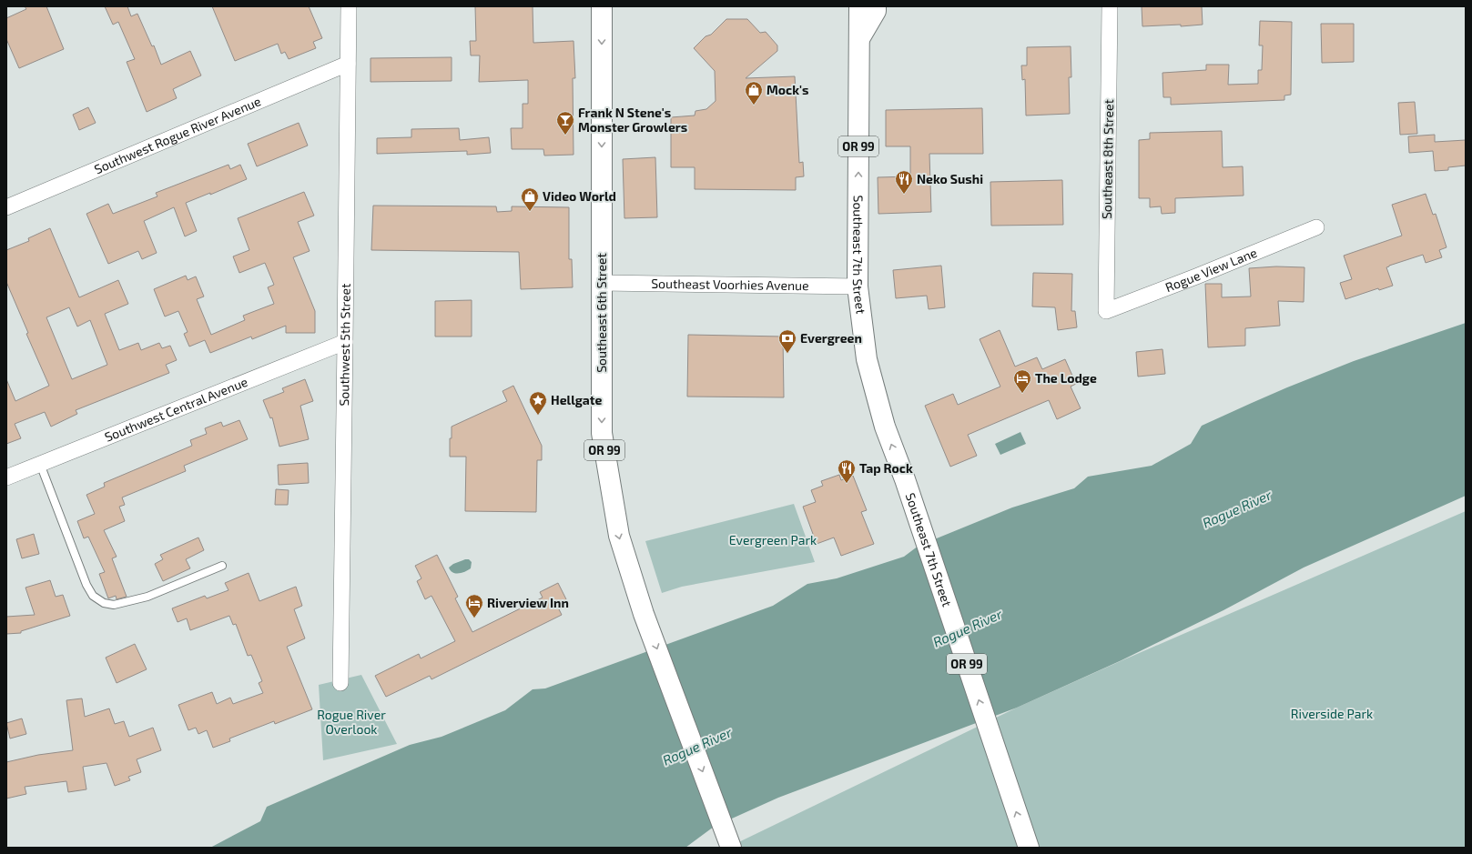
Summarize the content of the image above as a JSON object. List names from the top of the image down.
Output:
{
  "streets": {
    "highway": ["OR 99", "Southeast 7th Street", "Southeast 6th Street"],
    "street": [
      "Southwest Rogue River Avenue",
      "Southeast 8th Street",
      "Rogue View Lane",
      "Southeast Voorhies Avenue",
      "Southwest 5th Street",
      "Southwest Central Avenue"
    ]
  },
  "crossings": [
    ["Southwest Rogue River Avenue", "Southwest 5th Street"],
    ["Southeast 8th Street", "Rogue View Lane"],
    ["Southeast 7th Street", "Southeast Voorhies Avenue"],
    ["Southeast Voorhies Avenue", "Southeast 6th Street"],
    ["Southwest 5th Street", "Southwest Central Avenue"]
  ],
  "one_way": ["Southeast 7th Street", "Southeast 6th Street"],
  "water": ["Rogue River"],
  "parks": ["Evergreen Park", "Riverside Park", "Rogue River Overlook"],
  "places": {
    "shop": ["Mock's", "Video World"],
    "bar": ["Frank N Stene's Monster Growlers"],
    "restaurant": ["Neko Sushi", "Tap Rock"],
    "bank": ["Evergreen"],
    "hotel": ["The Lodge", "Riverview Inn"],
    "place": ["Hellgate"]
  }
}
